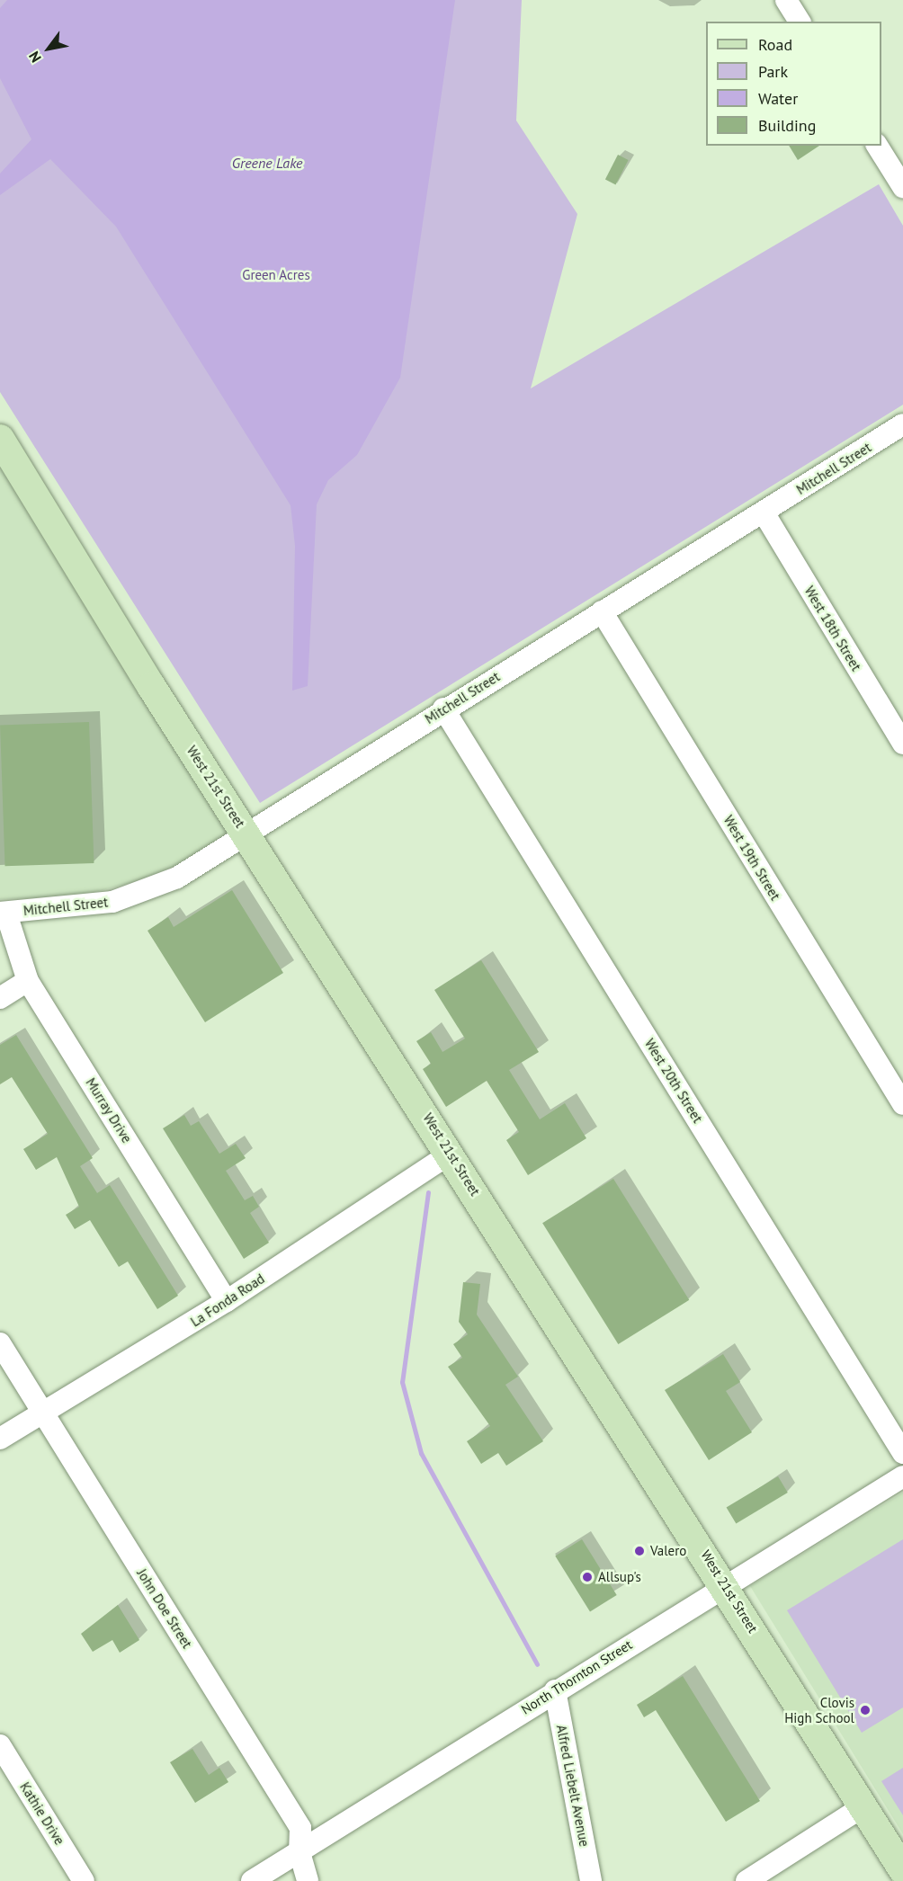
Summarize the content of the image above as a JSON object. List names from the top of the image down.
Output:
{
  "streets": {
    "main road": ["West 21st Street"],
    "street": [
      "Mitchell Street",
      "West 18th Street",
      "West 19th Street",
      "West 20th Street",
      "Murray Drive",
      "La Fonda Road",
      "John Doe Street",
      "North Thornton Street",
      "Alfred Liebelt Avenue",
      "Kathie Drive"
    ]
  },
  "crossings": [
    ["Mitchell Street", "West 18th Street"],
    ["Mitchell Street", "West 21st Street"],
    ["Mitchell Street", "West 19th Street"],
    ["Mitchell Street", "West 20th Street"],
    ["Mitchell Street", "Murray Drive"],
    ["West 21st Street", "La Fonda Road"],
    ["West 21st Street", "North Thornton Street"],
    ["Murray Drive", "La Fonda Road"],
    ["La Fonda Road", "John Doe Street"],
    ["John Doe Street", "North Thornton Street"],
    ["North Thornton Street", "Alfred Liebelt Avenue"]
  ],
  "water": ["Greene Lake"],
  "parks": ["Green Acres"],
  "places": ["Valero", "Allsup's", "Clovis High School"],
  "legend": [
    "Road",
    "Park",
    "Water",
    "Building"
  ],
  "north": "bottom left"
}
